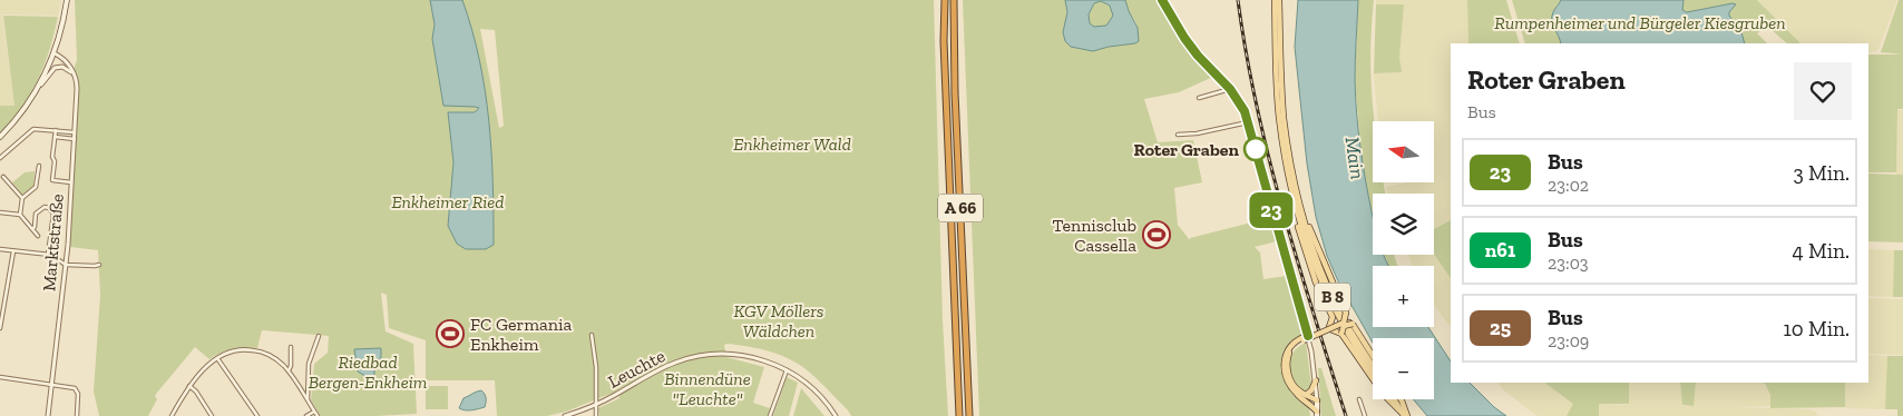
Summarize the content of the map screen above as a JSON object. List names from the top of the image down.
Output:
{
  "streets": {
    "highway": ["A 66"],
    "main road": ["B 8"],
    "street": ["Marktstraße", "Leuchte"]
  },
  "water": ["Main"],
  "parks": [
    "Rumpenheimer und Bürgeler Kiesgruben",
    "Enkheimer Wald",
    "Enkheimer Ried",
    "KGV Möllers Wäldchen",
    "Riedbad Bergen-Enkheim",
    "Binnendüne \"Leuchte\""
  ],
  "places": {
    "other": ["Roter Graben"],
    "sports": ["Tennisclub Cassella", "FC Germania Enkheim"]
  },
  "lines": ["bus line 23"],
  "north": "left",
  "page": {
    "on_map": "23",
    "heading": ["Roter Graben", "Bus"],
    "map_buttons": ["+", "−"],
    "list": [
      {
        "mark": "23",
        "name": "Bus",
        "note": "23:02",
        "value": "3 Min."
      },
      {
        "mark": "n61",
        "name": "Bus",
        "note": "23:03",
        "value": "4 Min."
      },
      {
        "mark": "25",
        "name": "Bus",
        "note": "23:09",
        "value": "10 Min."
      }
    ]
  }
}
